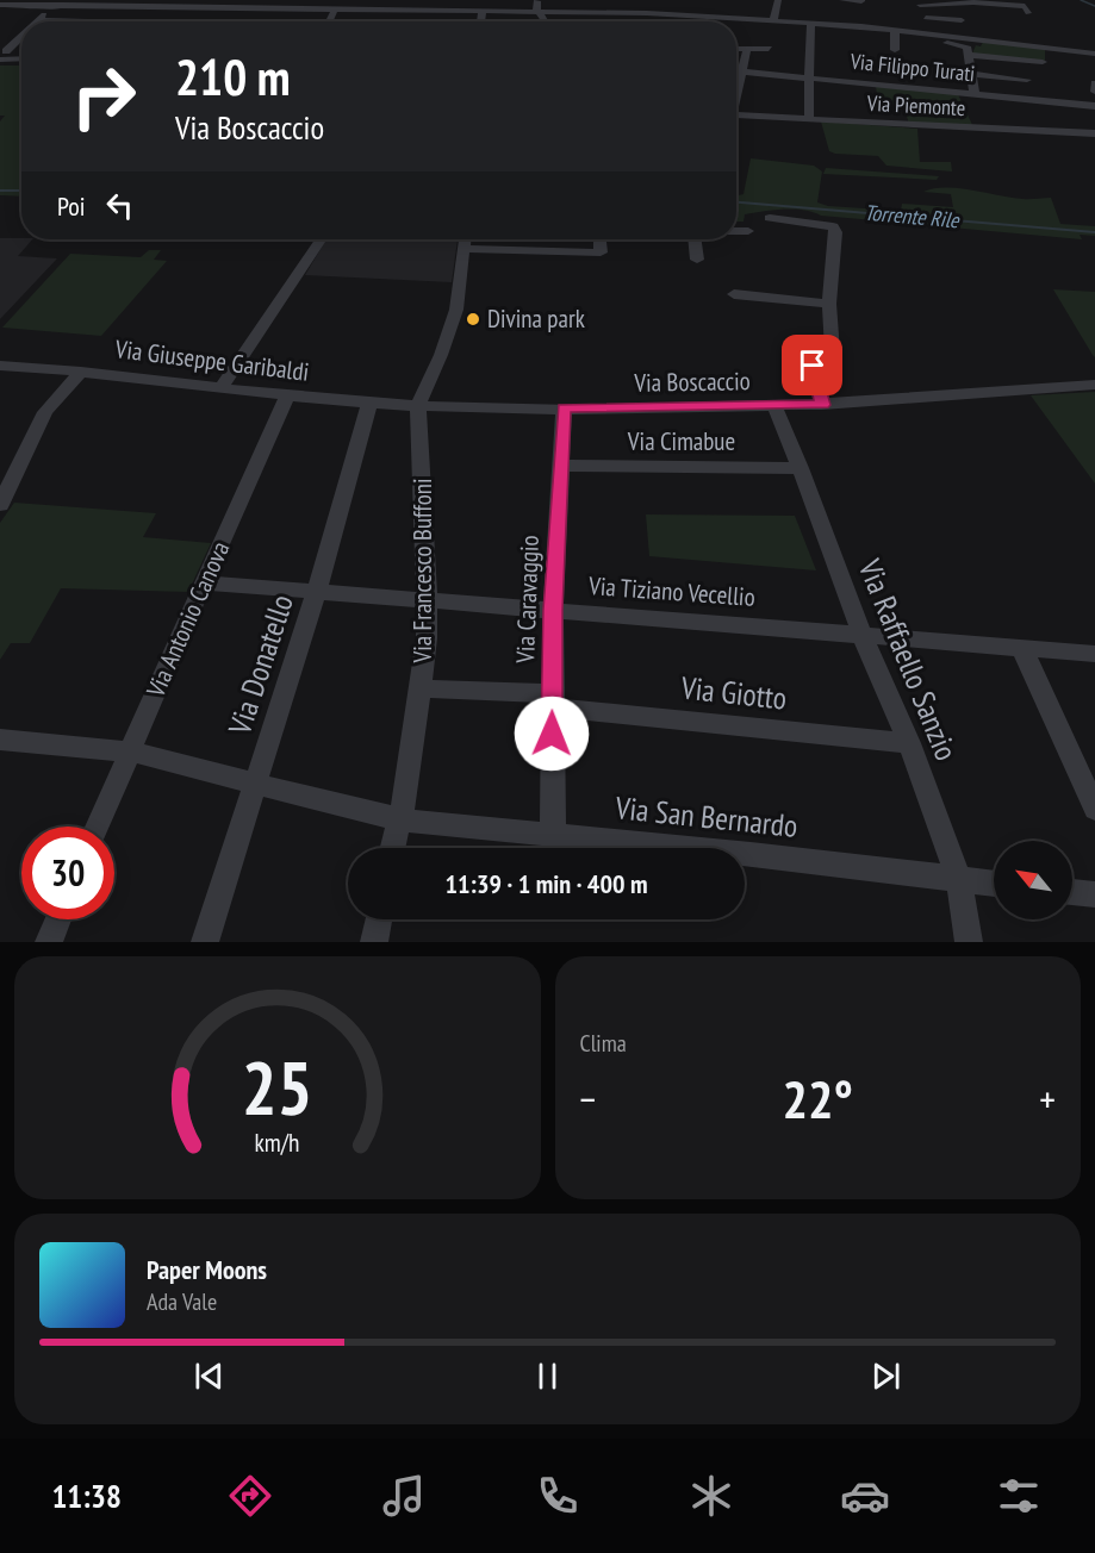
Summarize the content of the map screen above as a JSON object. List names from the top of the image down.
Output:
{
  "streets": {
    "street": [
      "Via Filippo Turati",
      "Via Piemonte",
      "Via Giuseppe Garibaldi",
      "Via Boscaccio",
      "Via Cimabue",
      "Via Francesco Buffoni",
      "Via Tiziano Vecellio",
      "Via Caravaggio",
      "Via Antonio Canova",
      "Via Raffaello Sanzio",
      "Via Donatello",
      "Via Giotto",
      "Via San Bernardo"
    ]
  },
  "crossings": [
    ["Via Giuseppe Garibaldi", "Via Boscaccio"],
    ["Via Giuseppe Garibaldi", "Via Francesco Buffoni"],
    ["Via Giuseppe Garibaldi", "Via Antonio Canova"],
    ["Via Giuseppe Garibaldi", "Via Donatello"],
    ["Via Boscaccio", "Via Francesco Buffoni"],
    ["Via Boscaccio", "Via Caravaggio"],
    ["Via Boscaccio", "Via Raffaello Sanzio"],
    ["Via Cimabue", "Via Caravaggio"],
    ["Via Cimabue", "Via Raffaello Sanzio"],
    ["Via Francesco Buffoni", "Via Tiziano Vecellio"],
    ["Via Francesco Buffoni", "Via Giotto"],
    ["Via Francesco Buffoni", "Via San Bernardo"],
    ["Via Tiziano Vecellio", "Via Caravaggio"],
    ["Via Tiziano Vecellio", "Via Antonio Canova"],
    ["Via Tiziano Vecellio", "Via Raffaello Sanzio"],
    ["Via Tiziano Vecellio", "Via Donatello"],
    ["Via Caravaggio", "Via Giotto"],
    ["Via Caravaggio", "Via San Bernardo"],
    ["Via Antonio Canova", "Via San Bernardo"],
    ["Via Raffaello Sanzio", "Via Giotto"],
    ["Via Raffaello Sanzio", "Via San Bernardo"],
    ["Via Donatello", "Via San Bernardo"]
  ],
  "water": ["Torrente Rile"],
  "places": ["Divina park"],
  "north": "top left",
  "page": {
    "turn": ["210 m", "Via Boscaccio"],
    "then": "Poi",
    "limit": "30",
    "trip": "11:39 · 1 min · 400 m",
    "tile": "Clima",
    "heat": ["−", "22°", "+"],
    "song": ["Paper Moons", "Ada Vale"],
    "tabs": "11:38",
    "gauge": ["25", "km/h"]
  }
}
